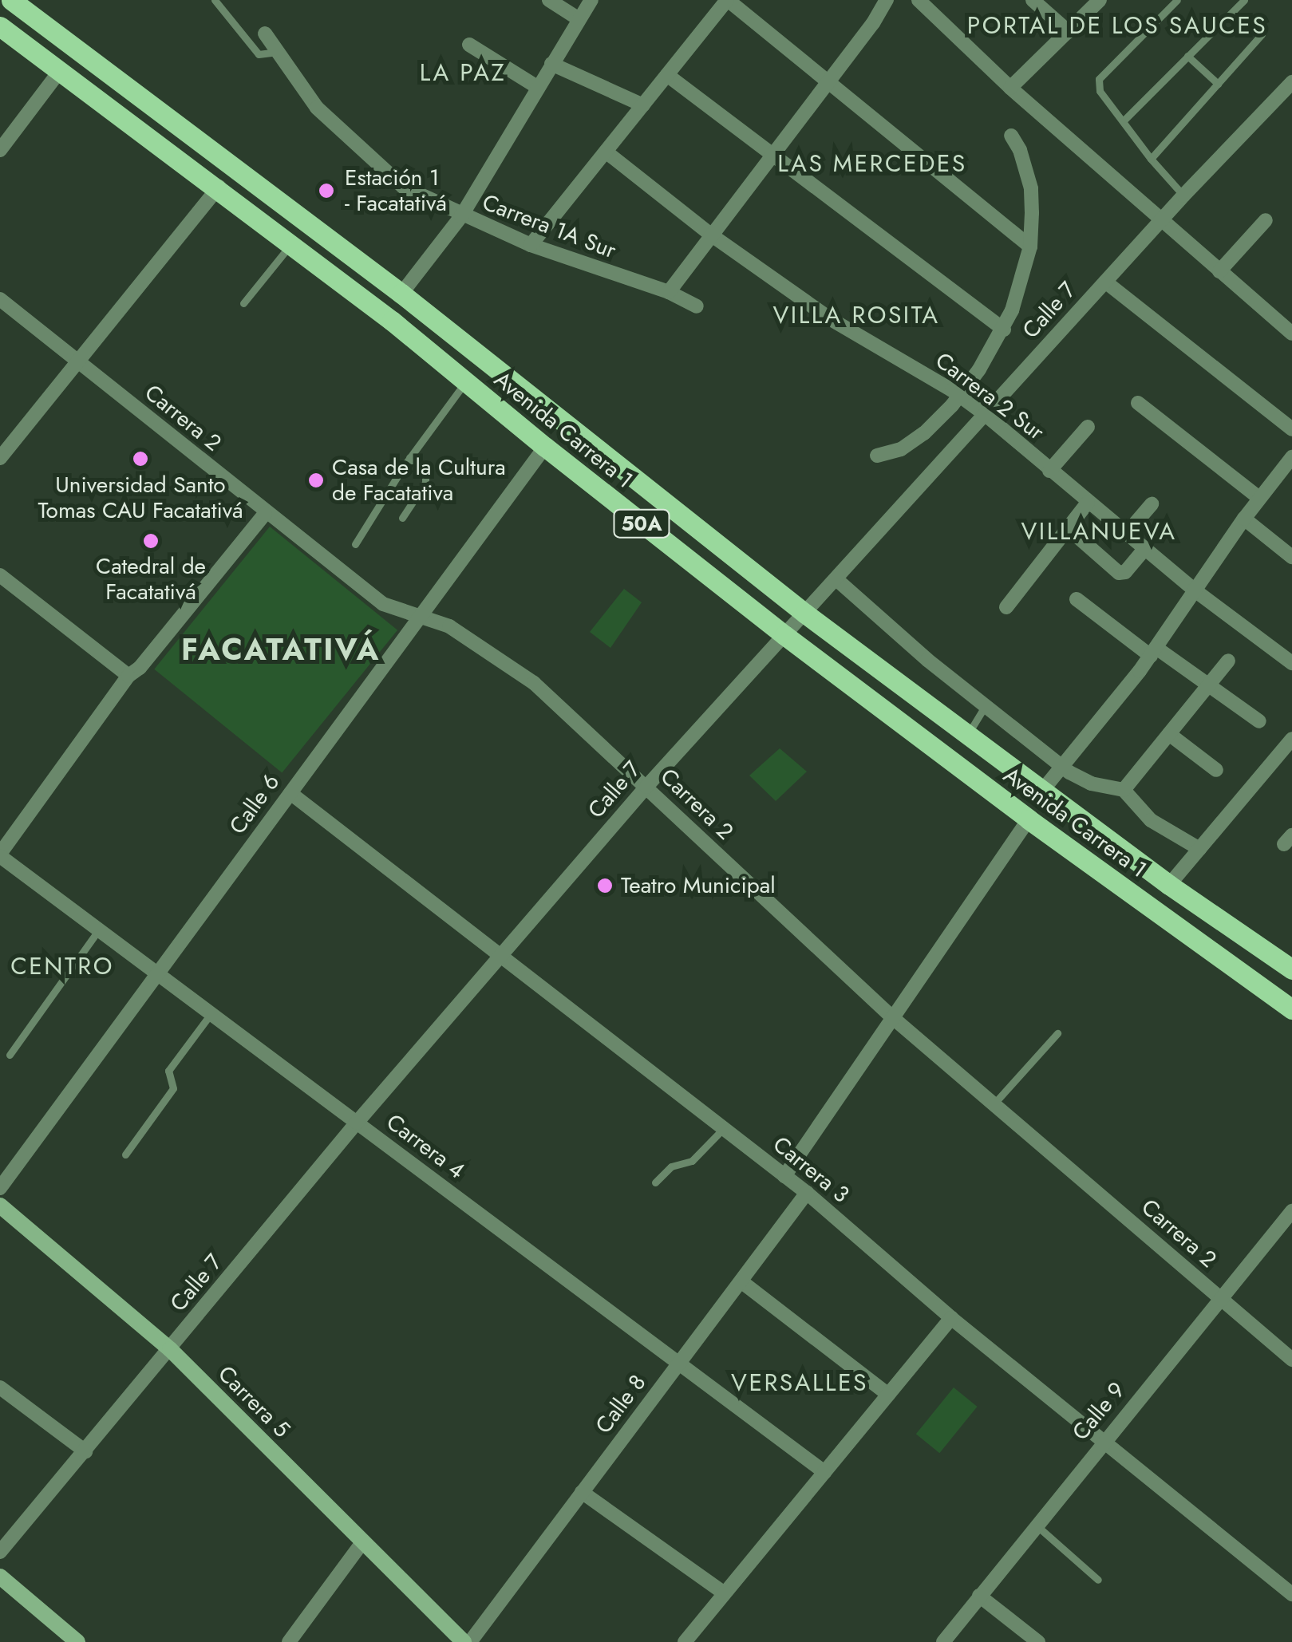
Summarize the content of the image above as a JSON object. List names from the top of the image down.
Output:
{
  "streets": {
    "main road": ["Avenida Carrera 1", "50A", "Carrera 5"],
    "street": [
      "Carrera 1A Sur",
      "Calle 7",
      "Carrera 2 Sur",
      "Carrera 2",
      "Calle 6",
      "Carrera 4",
      "Carrera 3",
      "Calle 8",
      "Calle 9"
    ]
  },
  "crossings": [
    ["Calle 7", "Carrera 2 Sur"],
    ["Calle 7", "Carrera 2"],
    ["Calle 7", "Avenida Carrera 1"],
    ["Calle 7", "Carrera 4"],
    ["Calle 7", "Carrera 3"],
    ["Calle 7", "Carrera 5"],
    ["Carrera 2", "Calle 6"],
    ["Carrera 2", "Calle 9"],
    ["Avenida Carrera 1", "Calle 6"],
    ["Calle 6", "Carrera 4"],
    ["Calle 6", "Carrera 3"],
    ["Carrera 4", "Calle 8"],
    ["Carrera 3", "Calle 8"],
    ["Carrera 3", "Calle 9"],
    ["Carrera 5", "Calle 8"]
  ],
  "districts": [
    "PORTAL DE LOS SAUCES",
    "LA PAZ",
    "LAS MERCEDES",
    "VILLA ROSITA",
    "VILLANUEVA",
    "FACATATIVÁ",
    "CENTRO",
    "VERSALLES"
  ],
  "places": [
    "Estación 1 - Facatativá",
    "Universidad Santo Tomas CAU Facatativá",
    "Casa de la Cultura de Facatativa",
    "Catedral de Facatativá",
    "Teatro Municipal"
  ]
}
